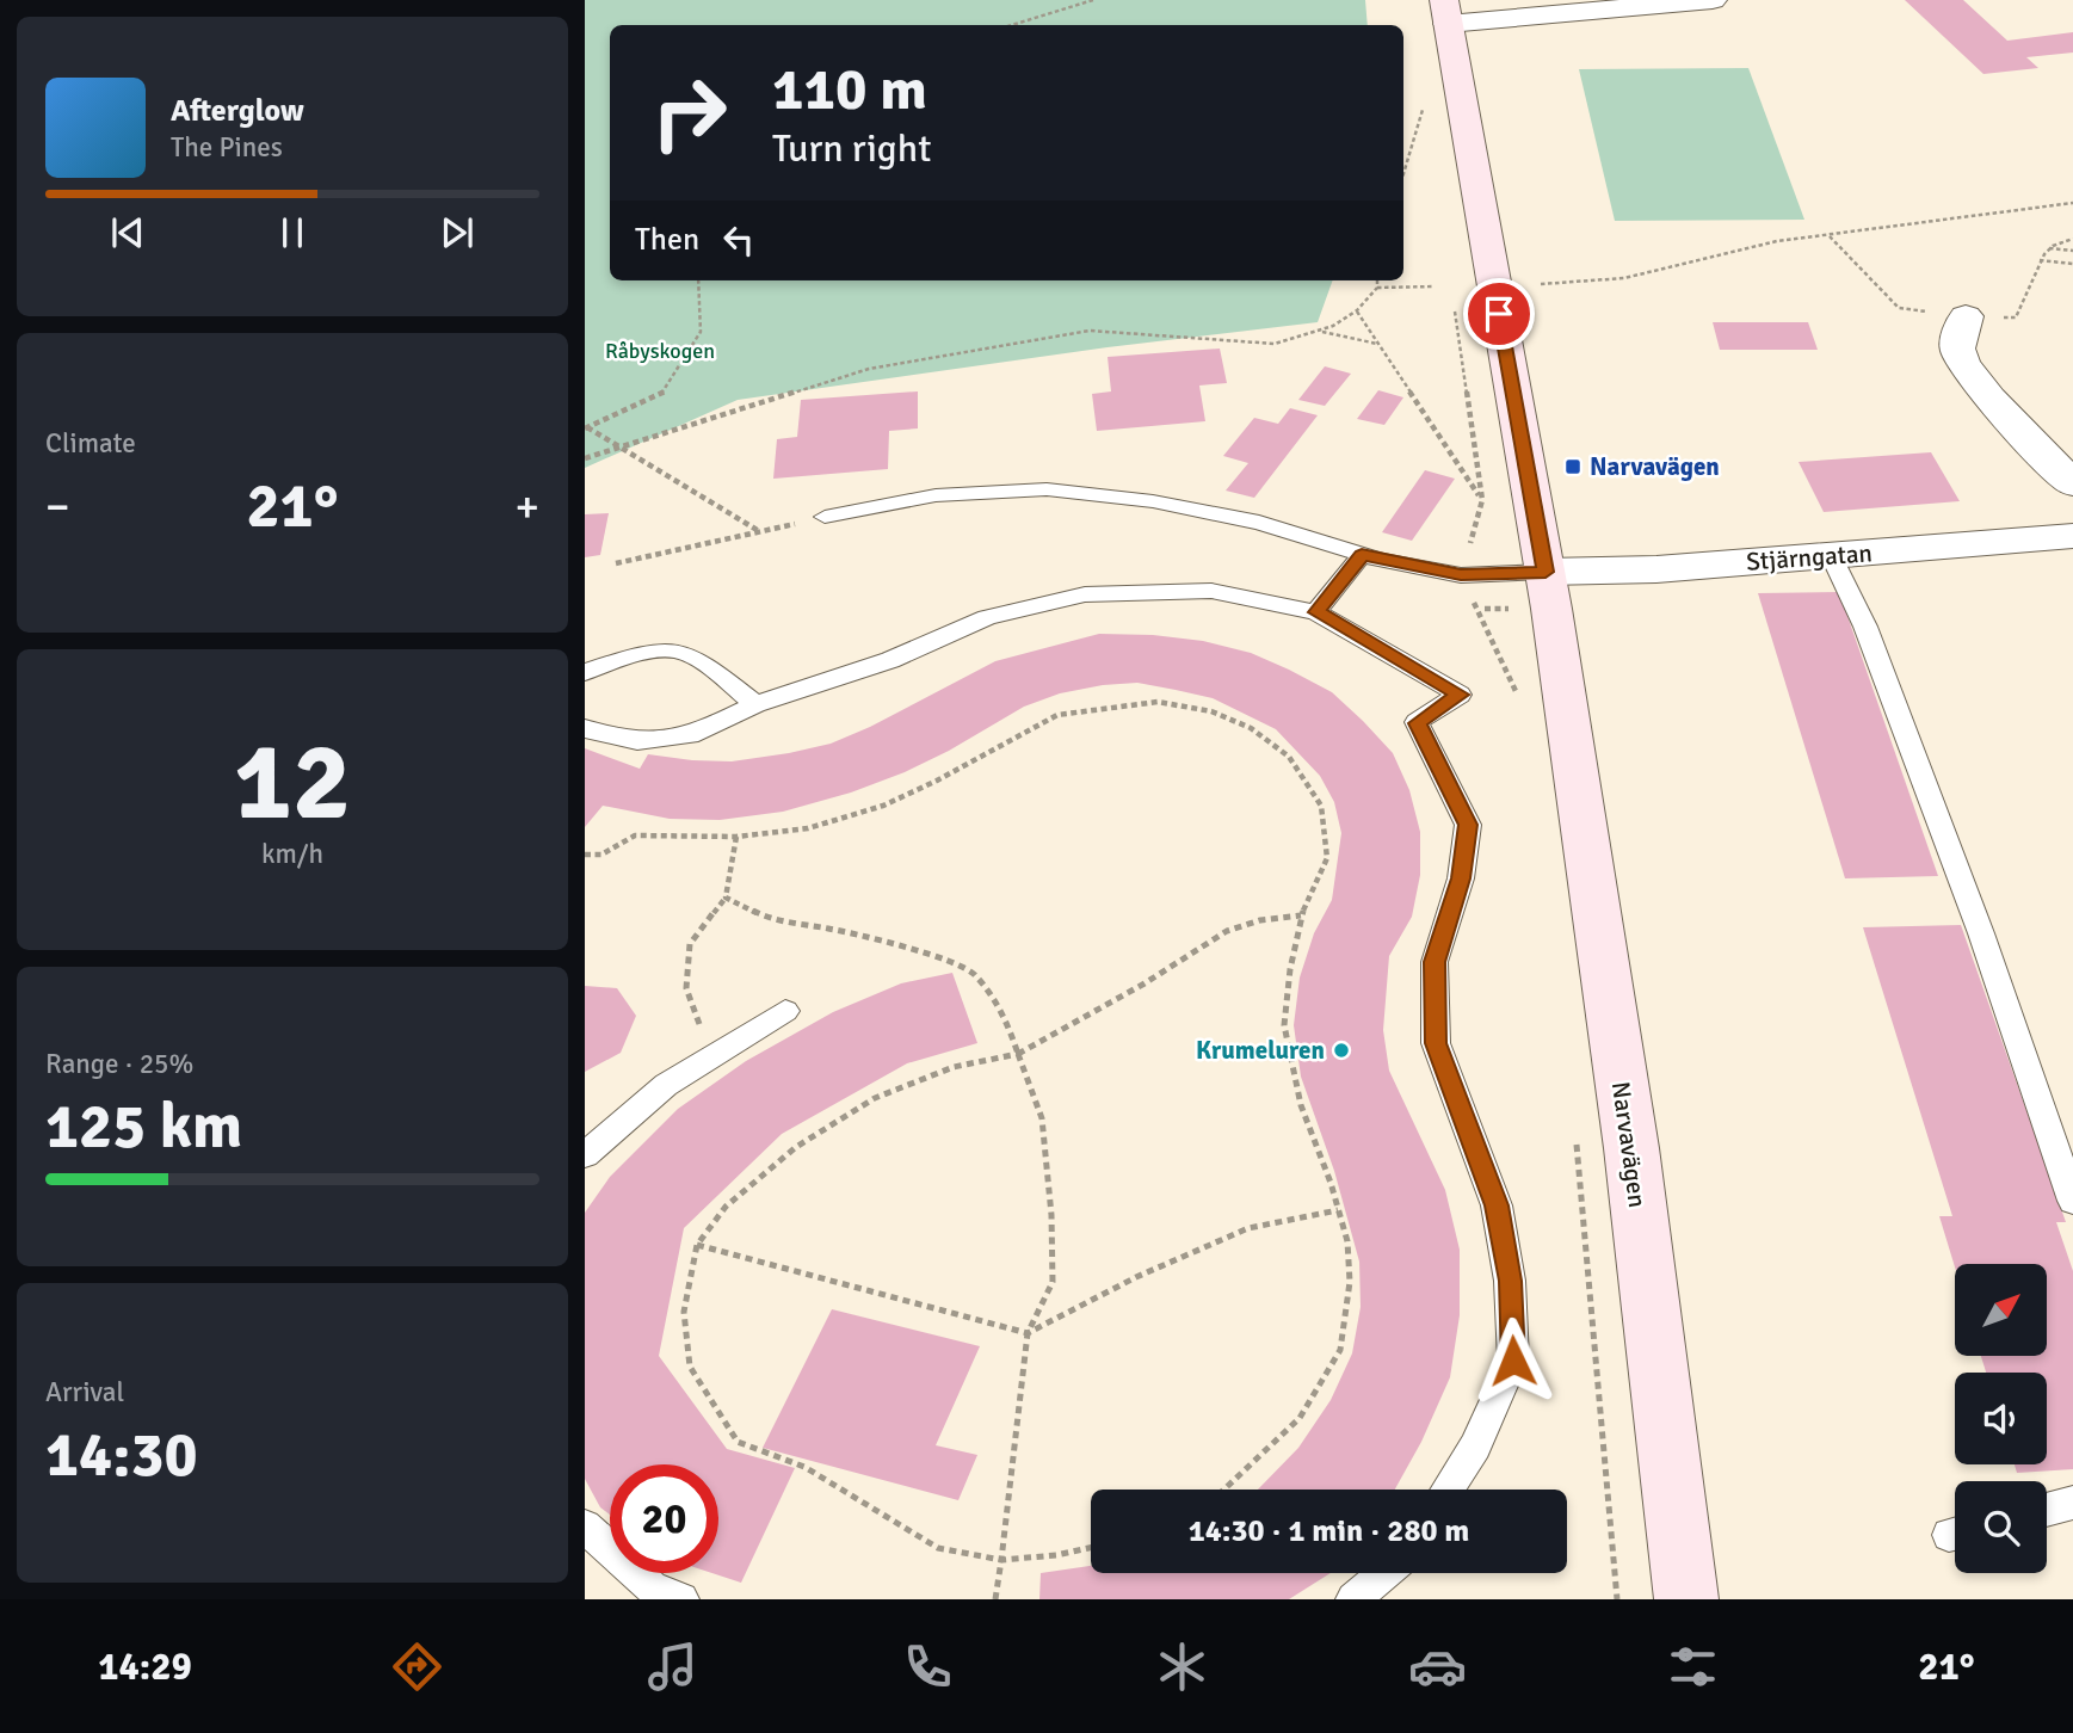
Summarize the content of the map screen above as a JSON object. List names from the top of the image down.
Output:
{
  "streets": {
    "main road": ["Narvavägen"],
    "street": ["Stjärngatan"]
  },
  "crossings": [
    ["Stjärngatan", "Narvavägen"]
  ],
  "parks": ["Råbyskogen"],
  "places": {
    "transit": ["Narvavägen"],
    "other": ["Krumeluren"]
  },
  "north": "top right",
  "page": {
    "turn": ["110 m", "Turn right"],
    "song": ["Afterglow", "The Pines"],
    "then": "Then",
    "tile": [
      "Climate",
      ["12", "km/h"],
      ["Range · 25%", "125 km"],
      ["Arrival", "14:30"]
    ],
    "heat": ["−", "21°", "+"],
    "limit": "20",
    "trip": "14:30 · 1 min · 280 m",
    "tabs": ["14:29", "21°"]
  }
}
